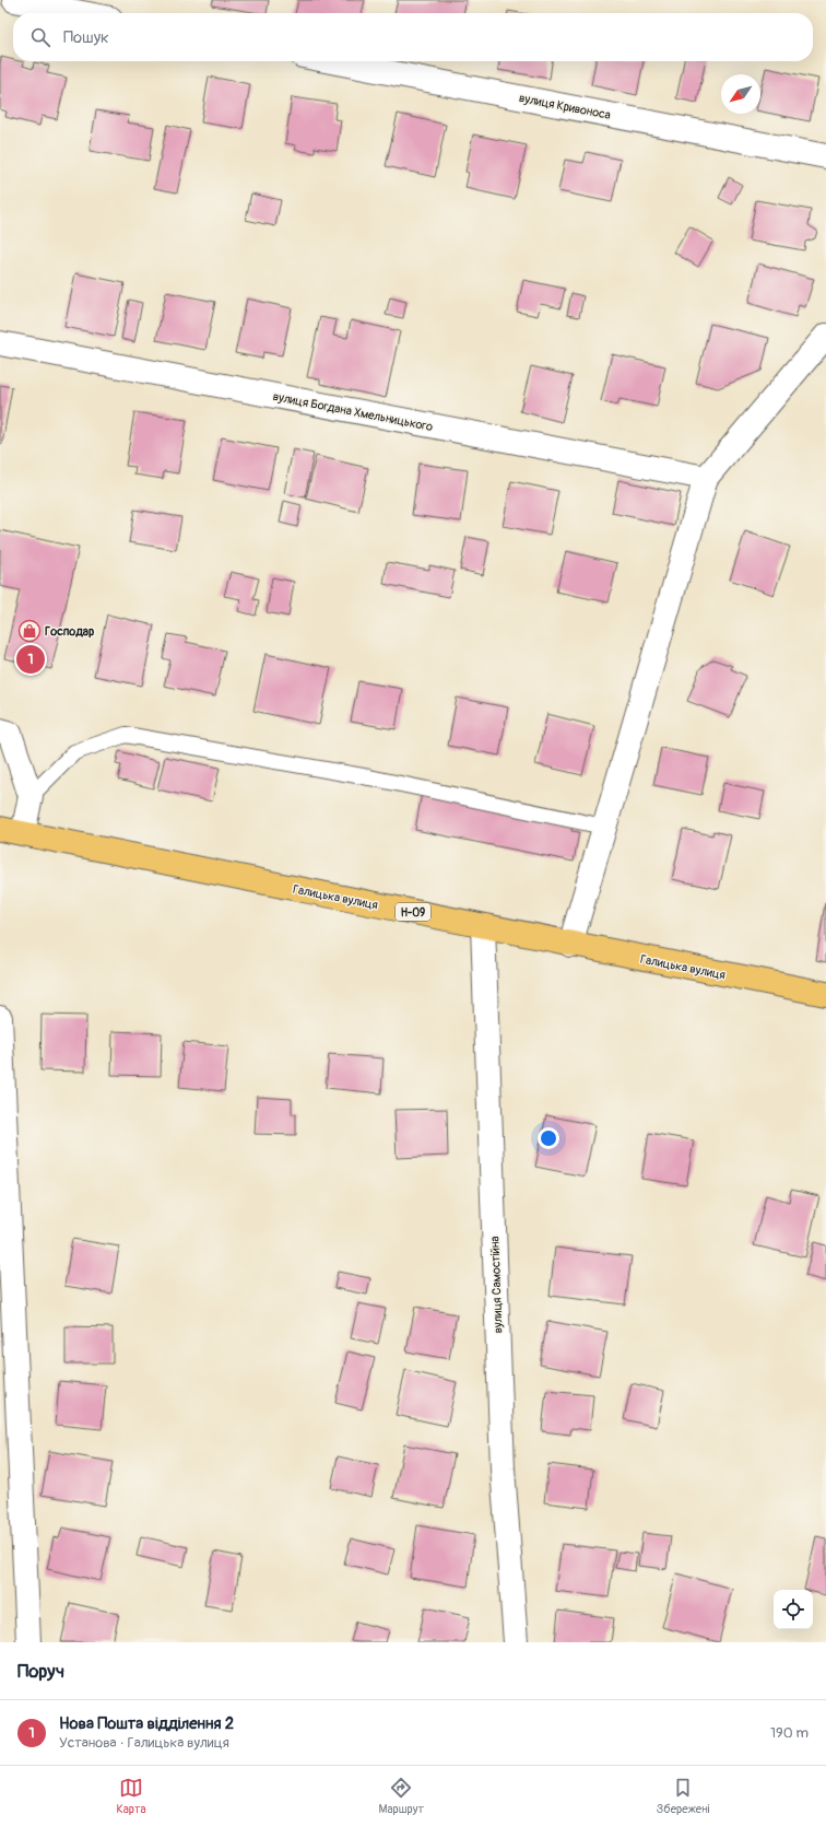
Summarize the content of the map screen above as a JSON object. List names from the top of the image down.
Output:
{
  "streets": {
    "main road": ["Галицька вулиця", "Н-09"],
    "street": ["вулиця Кривоноса", "вулиця Богдана Хмельницького", "вулиця Самостійна"]
  },
  "crossings": [
    ["Галицька вулиця", "вулиця Самостійна"]
  ],
  "places": {
    "shop": ["Господар"]
  },
  "north": "bottom left",
  "page": {
    "search": "Пошук",
    "pins": "1",
    "heading": "Поруч",
    "list": [
      {
        "mark": "1",
        "name": "Нова Пошта відділення 2",
        "note": "Установа · Галицька вулиця",
        "value": "190 m"
      }
    ],
    "nav": ["Карта", "Маршрут", "Збережені"]
  }
}
